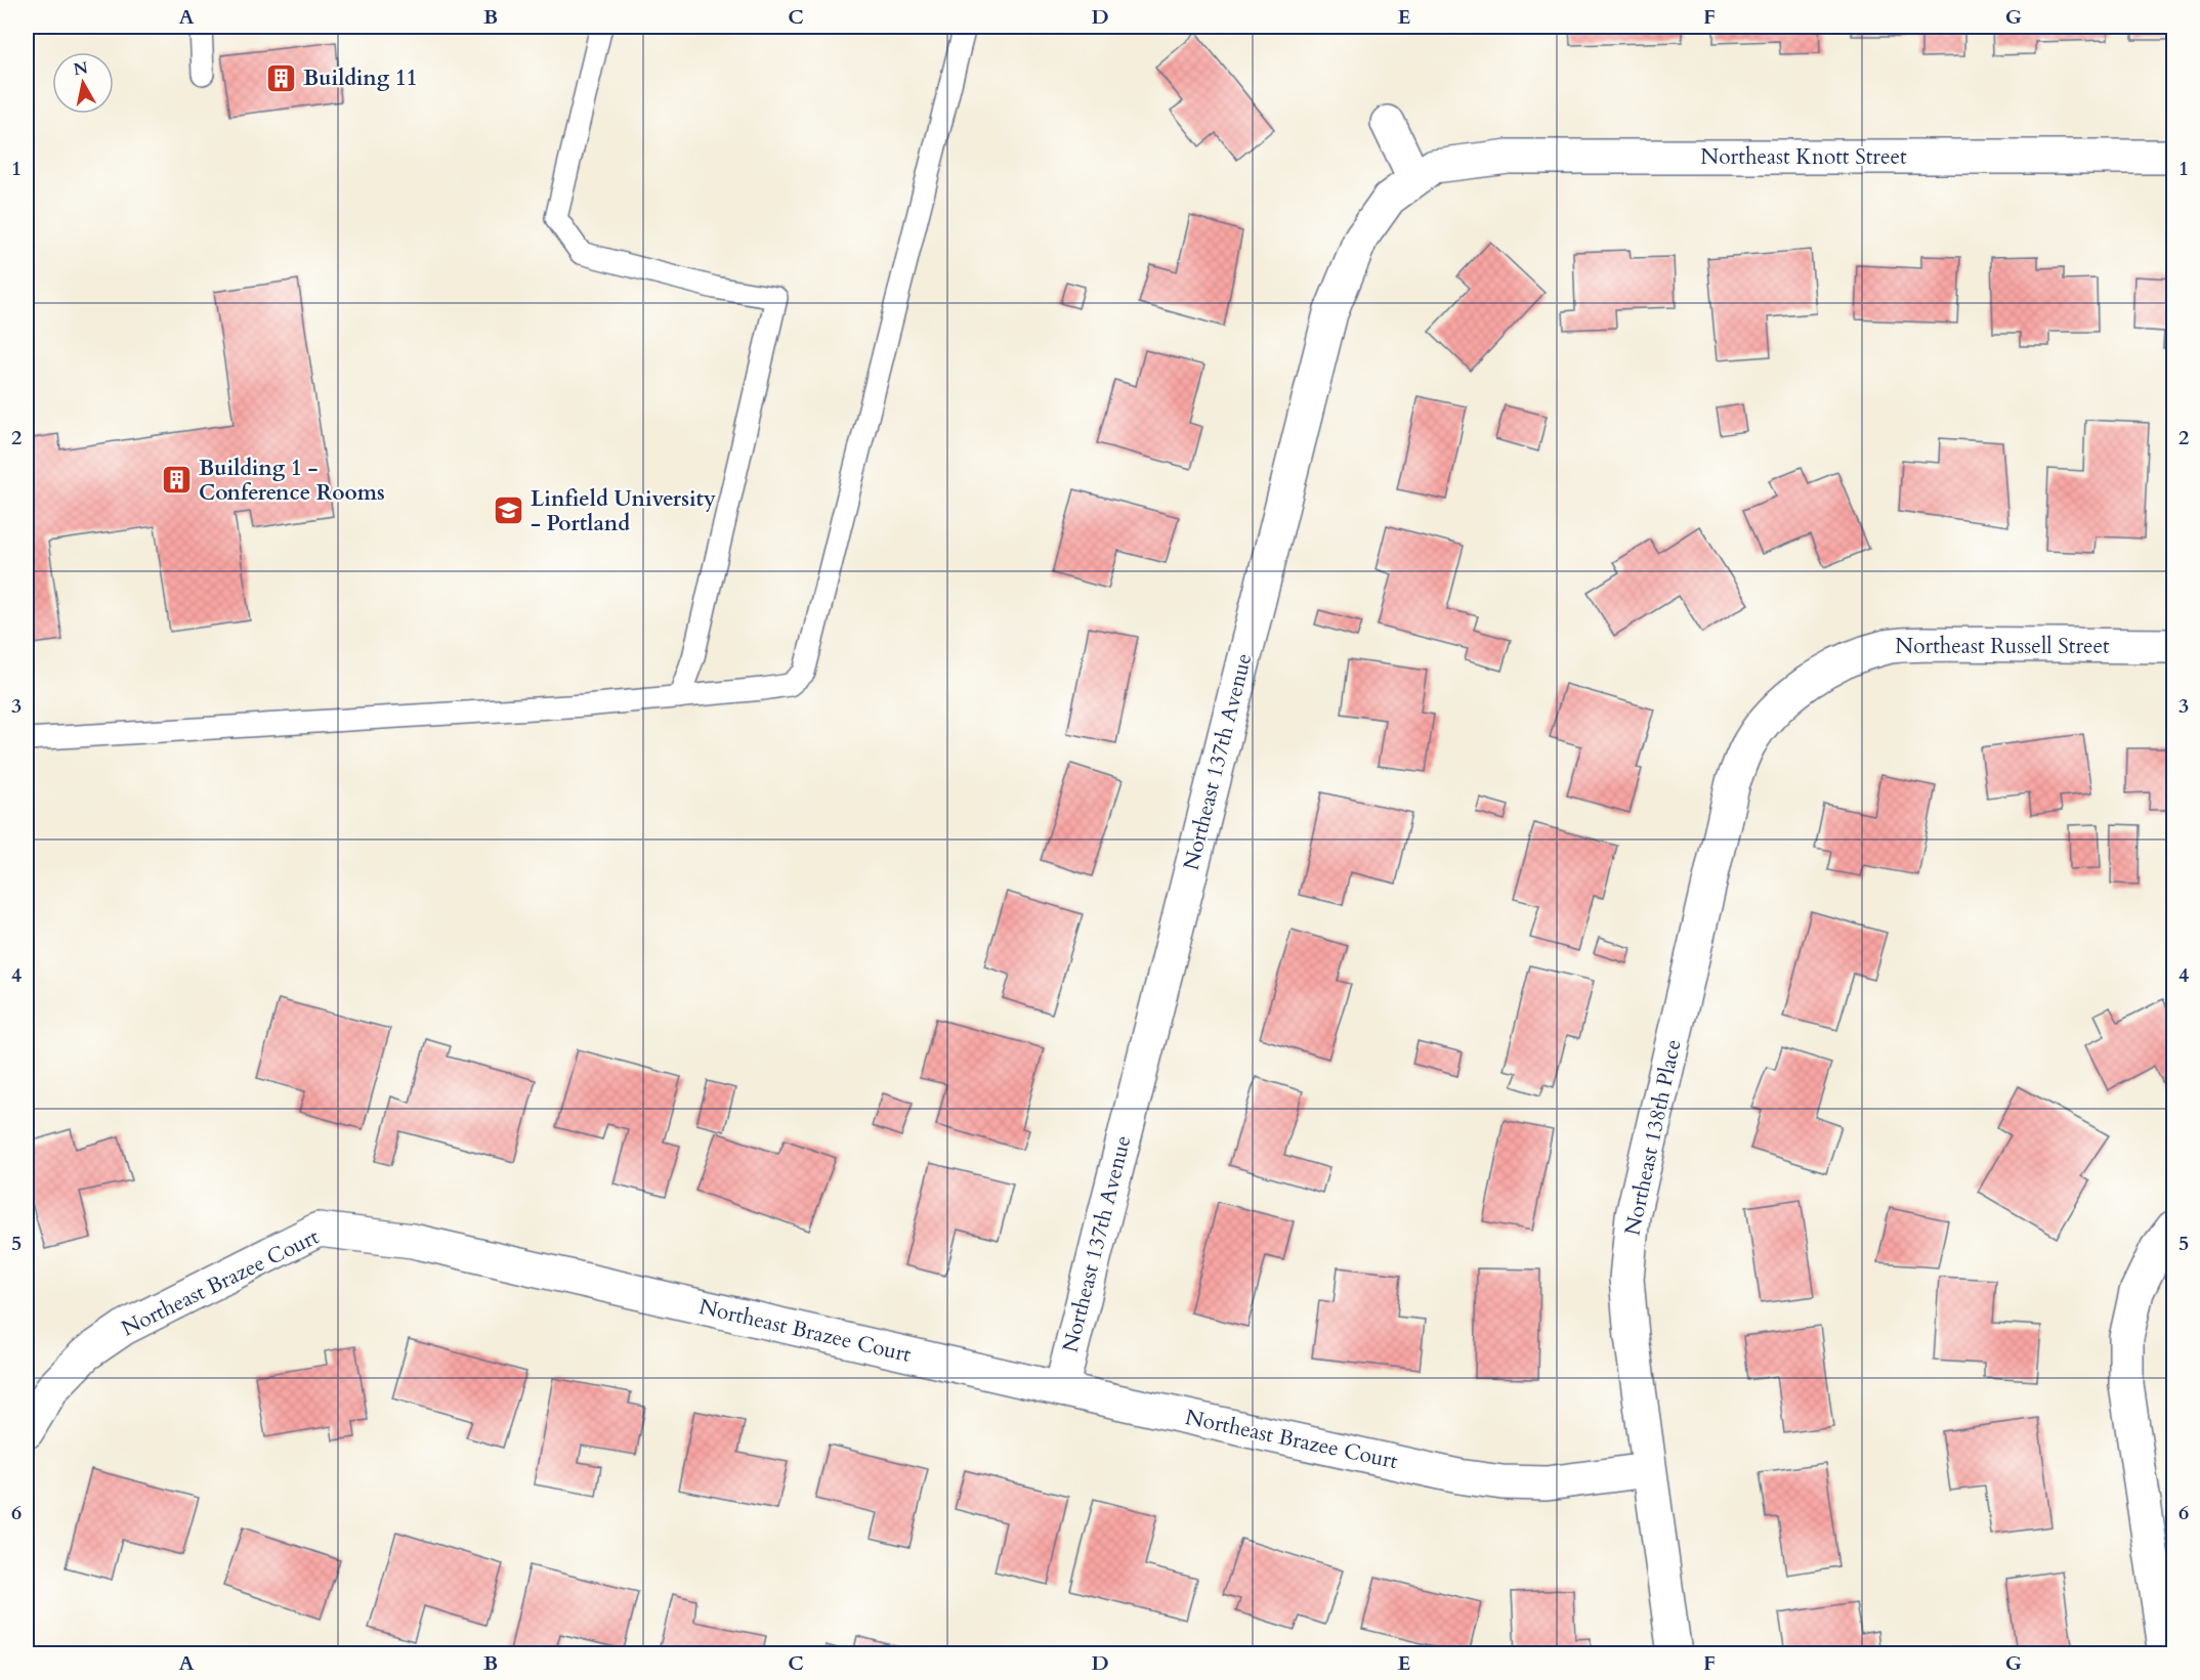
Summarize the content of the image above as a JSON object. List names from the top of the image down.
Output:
{
  "streets": {
    "street": [
      "Northeast Knott Street",
      "Northeast Russell Street",
      "Northeast 137th Avenue",
      "Northeast 138th Place",
      "Northeast Brazee Court"
    ]
  },
  "crossings": [
    ["Northeast Knott Street", "Northeast 137th Avenue"],
    ["Northeast Russell Street", "Northeast 138th Place"],
    ["Northeast 137th Avenue", "Northeast Brazee Court"],
    ["Northeast 138th Place", "Northeast Brazee Court"]
  ],
  "places": {
    "building": ["Building 11", "Building 1 - Conference Rooms"],
    "school or university": ["Linfield University - Portland"]
  },
  "north": "top",
  "grid": {
    "columns": [
      "A",
      "B",
      "C",
      "D",
      "E",
      "F",
      "G"
    ],
    "rows": [
      "1",
      "2",
      "3",
      "4",
      "5",
      "6"
    ]
  }
}
